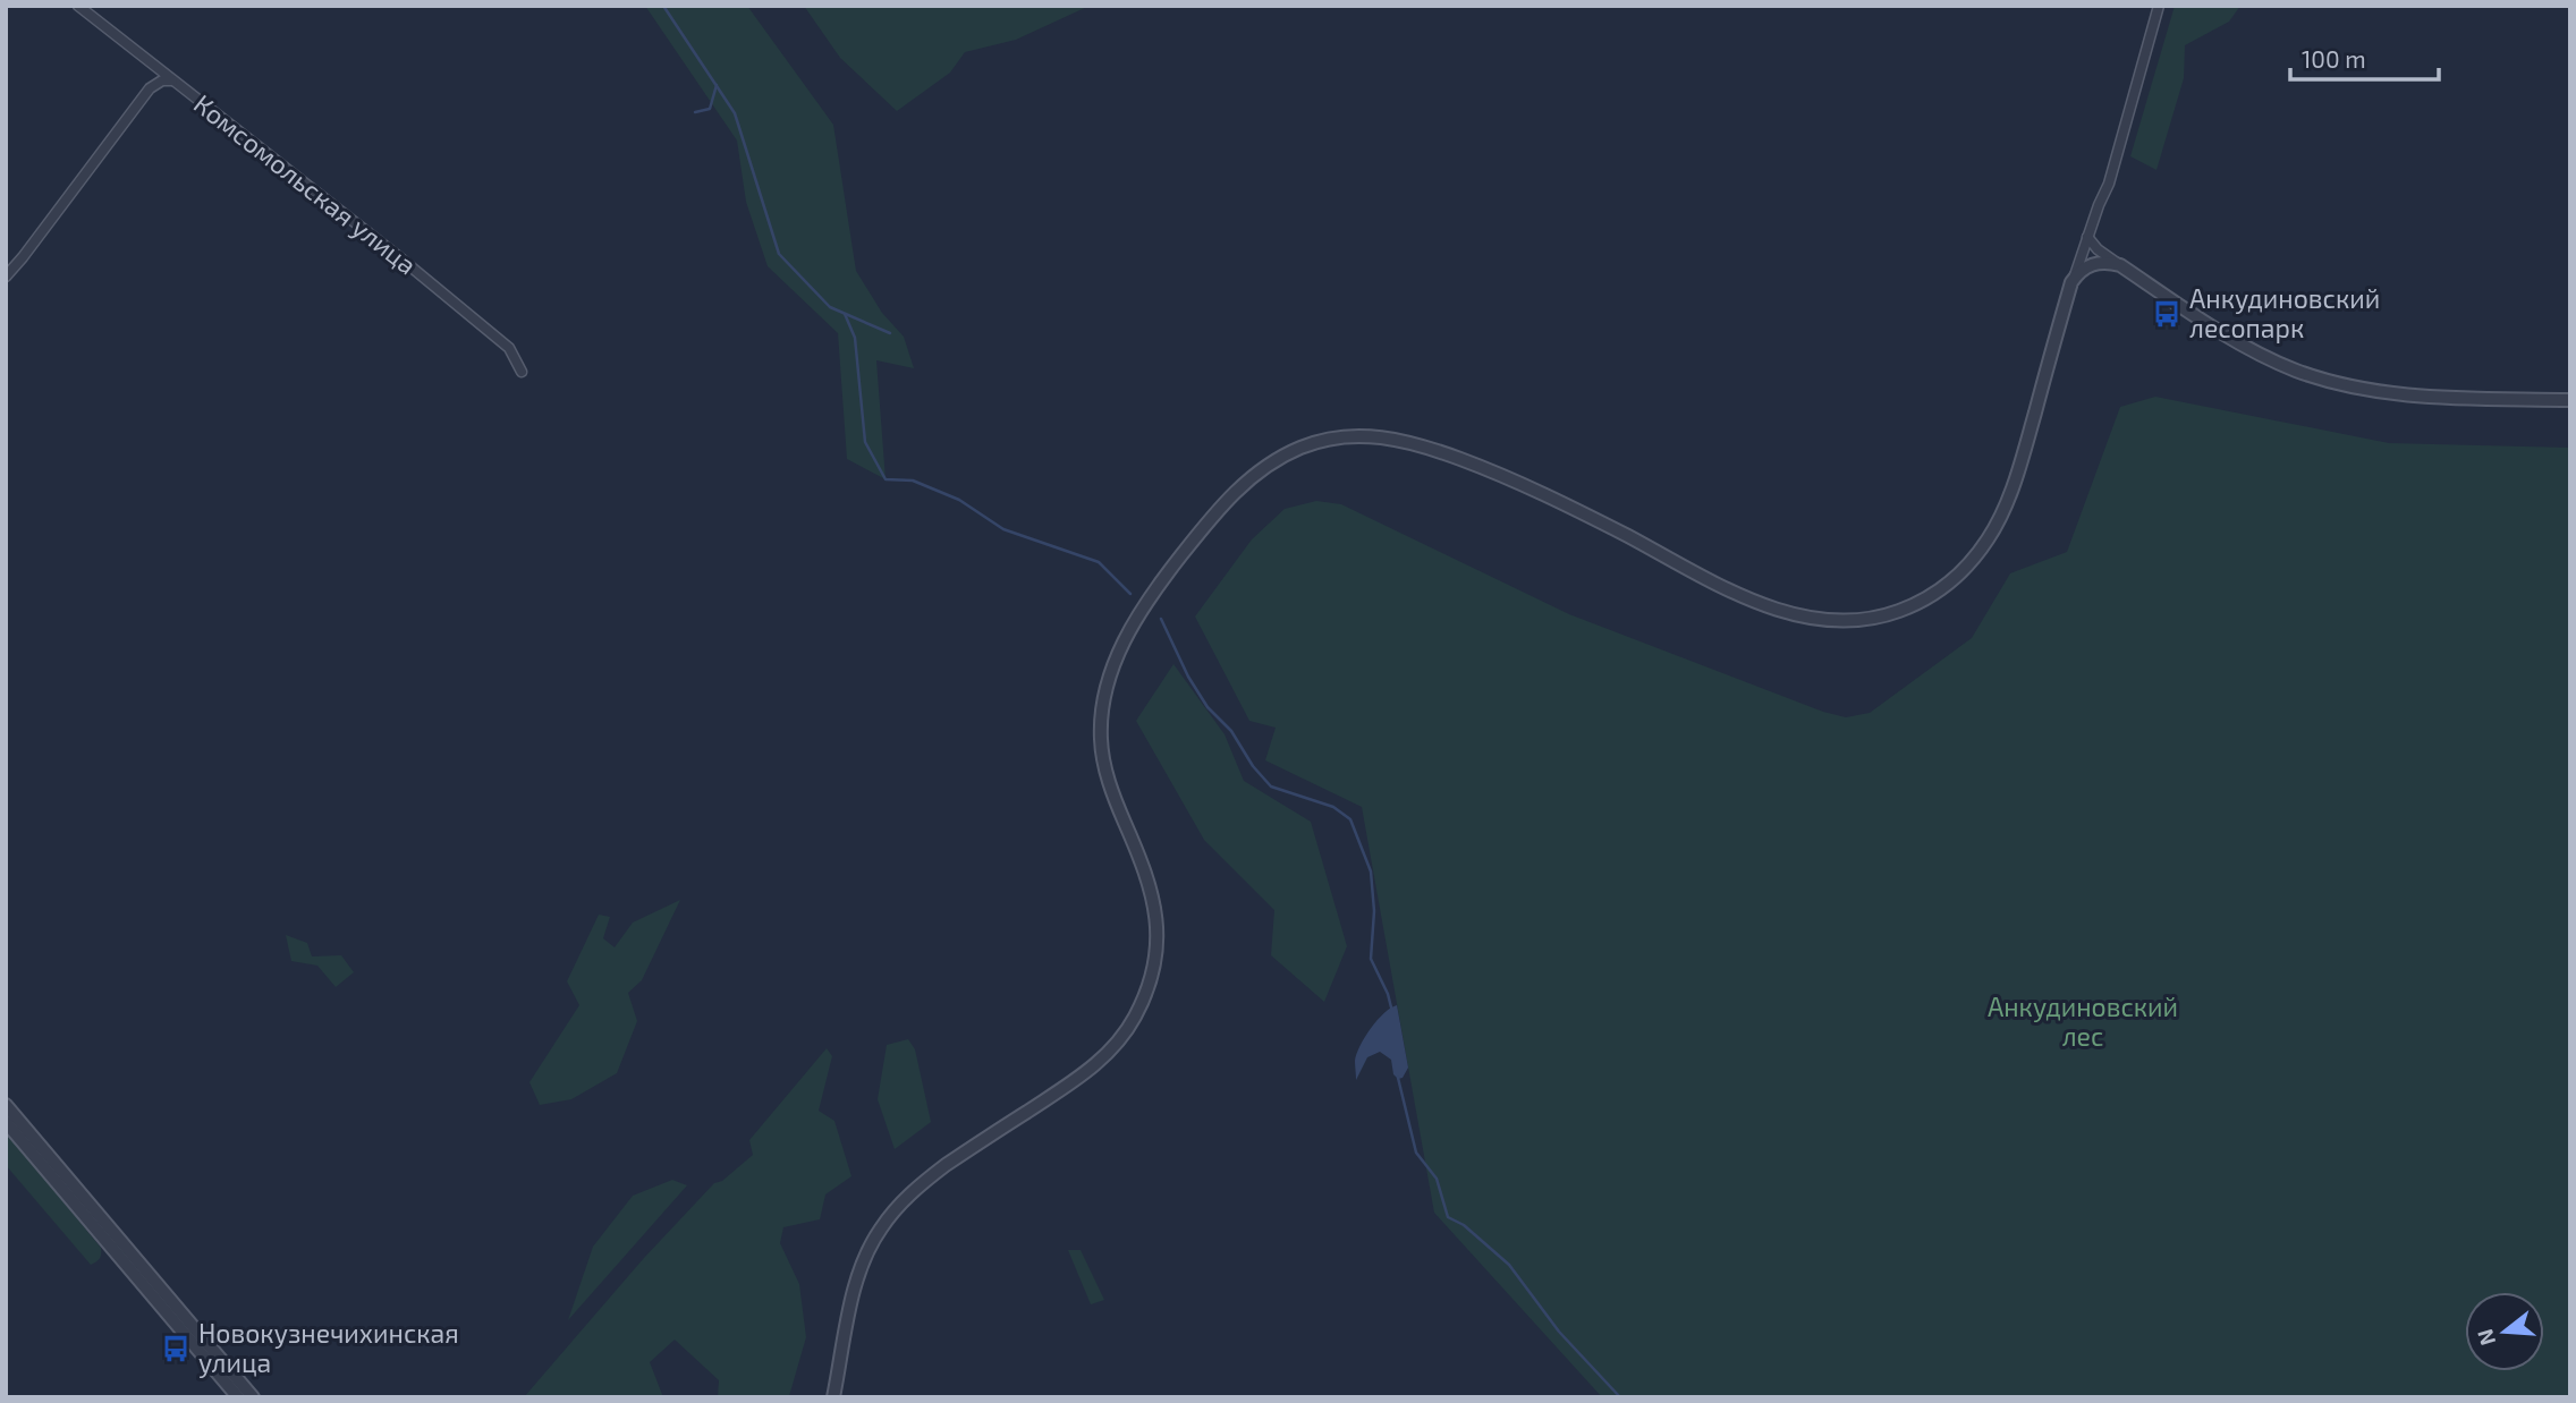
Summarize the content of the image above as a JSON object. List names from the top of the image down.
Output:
{
  "streets": {
    "street": ["Комсомольская улица"]
  },
  "parks": ["Анкудиновский лес"],
  "places": {
    "bus stop": ["Анкудиновский лесопарк", "Новокузнечихинская улица"]
  },
  "scale_bar": "100 m",
  "north": "left"
}
